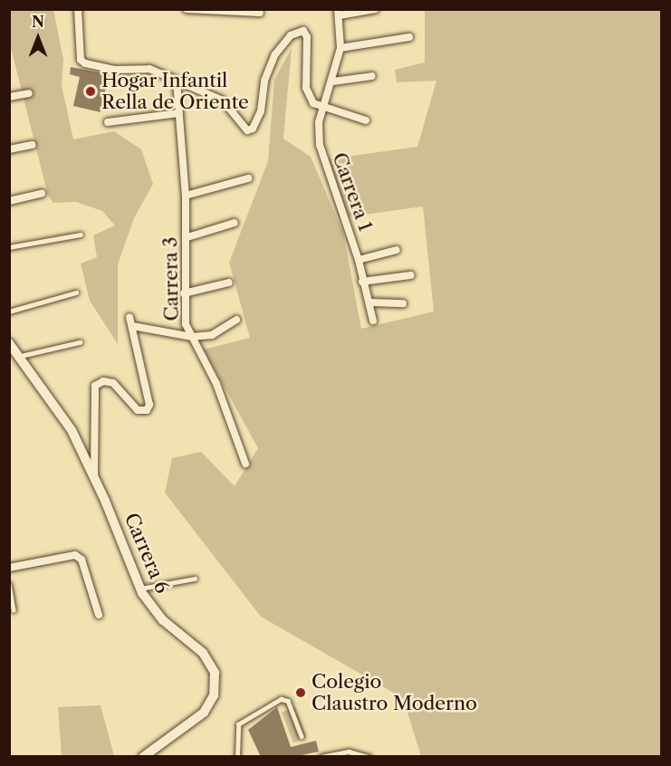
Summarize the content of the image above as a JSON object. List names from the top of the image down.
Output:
{
  "streets": {
    "street": ["Carrera 1", "Carrera 3", "Carrera 6"]
  },
  "crossings": [
    ["Carrera 3", "Carrera 6"]
  ],
  "places": ["Hogar Infantil Rella de Oriente", "Colegio Claustro Moderno"],
  "north": "top"
}
